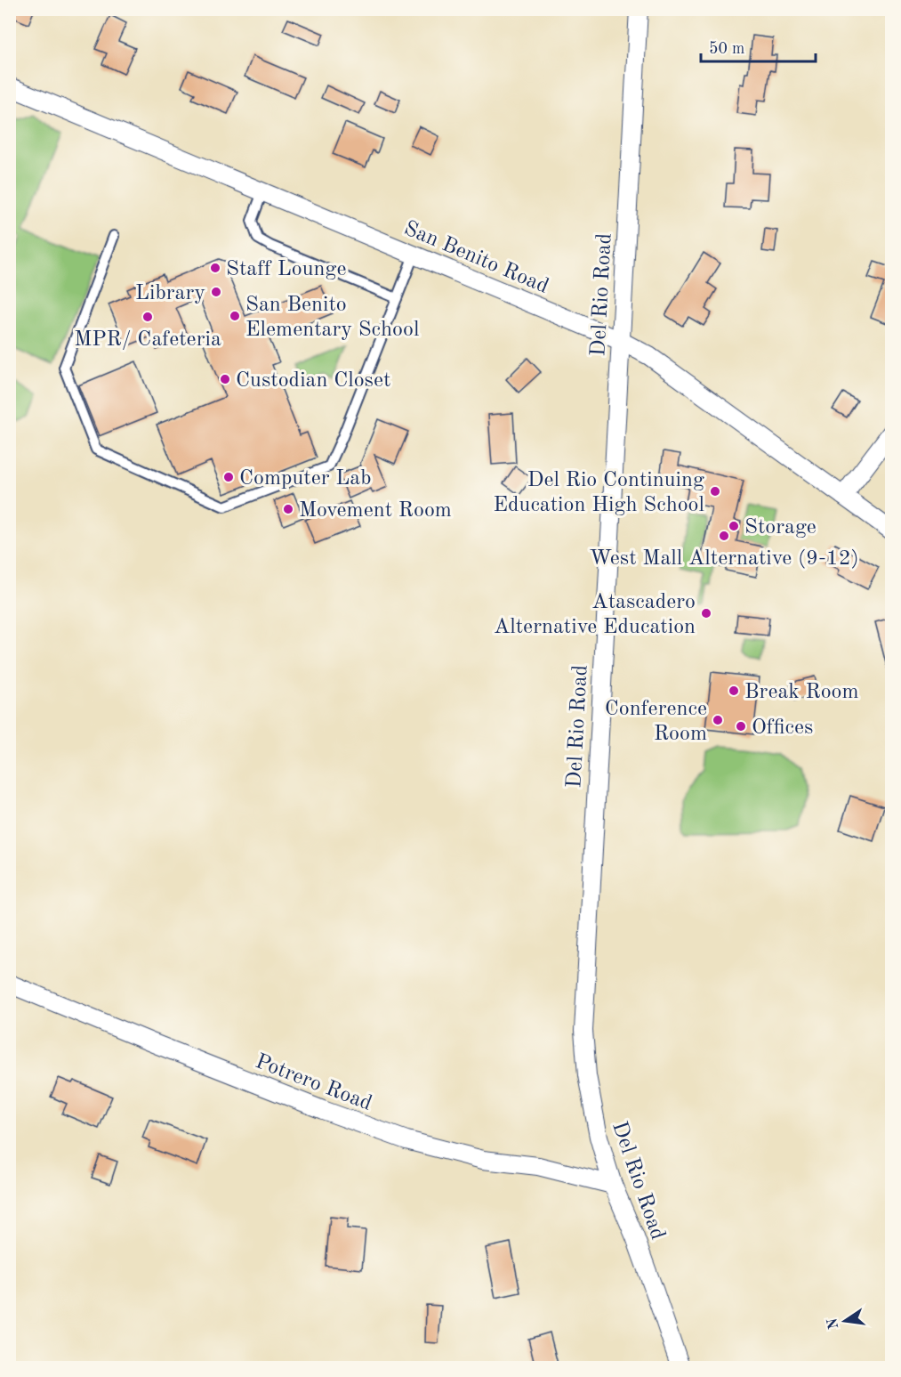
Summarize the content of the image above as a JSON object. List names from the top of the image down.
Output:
{
  "streets": {
    "street": ["San Benito Road", "Del Rio Road", "Potrero Road"]
  },
  "crossings": [
    ["San Benito Road", "Del Rio Road"],
    ["Del Rio Road", "Potrero Road"]
  ],
  "places": [
    "Staff Lounge",
    "Library",
    "San Benito Elementary School",
    "MPR/ Cafeteria",
    "Custodian Closet",
    "Computer Lab",
    "Del Rio Continuing Education High School",
    "Movement Room",
    "Storage",
    "West Mall Alternative (9-12)",
    "Atascadero Alternative Education",
    "Break Room",
    "Conference Room",
    "Offices"
  ],
  "scale_bar": "50 m",
  "north": "left"
}
